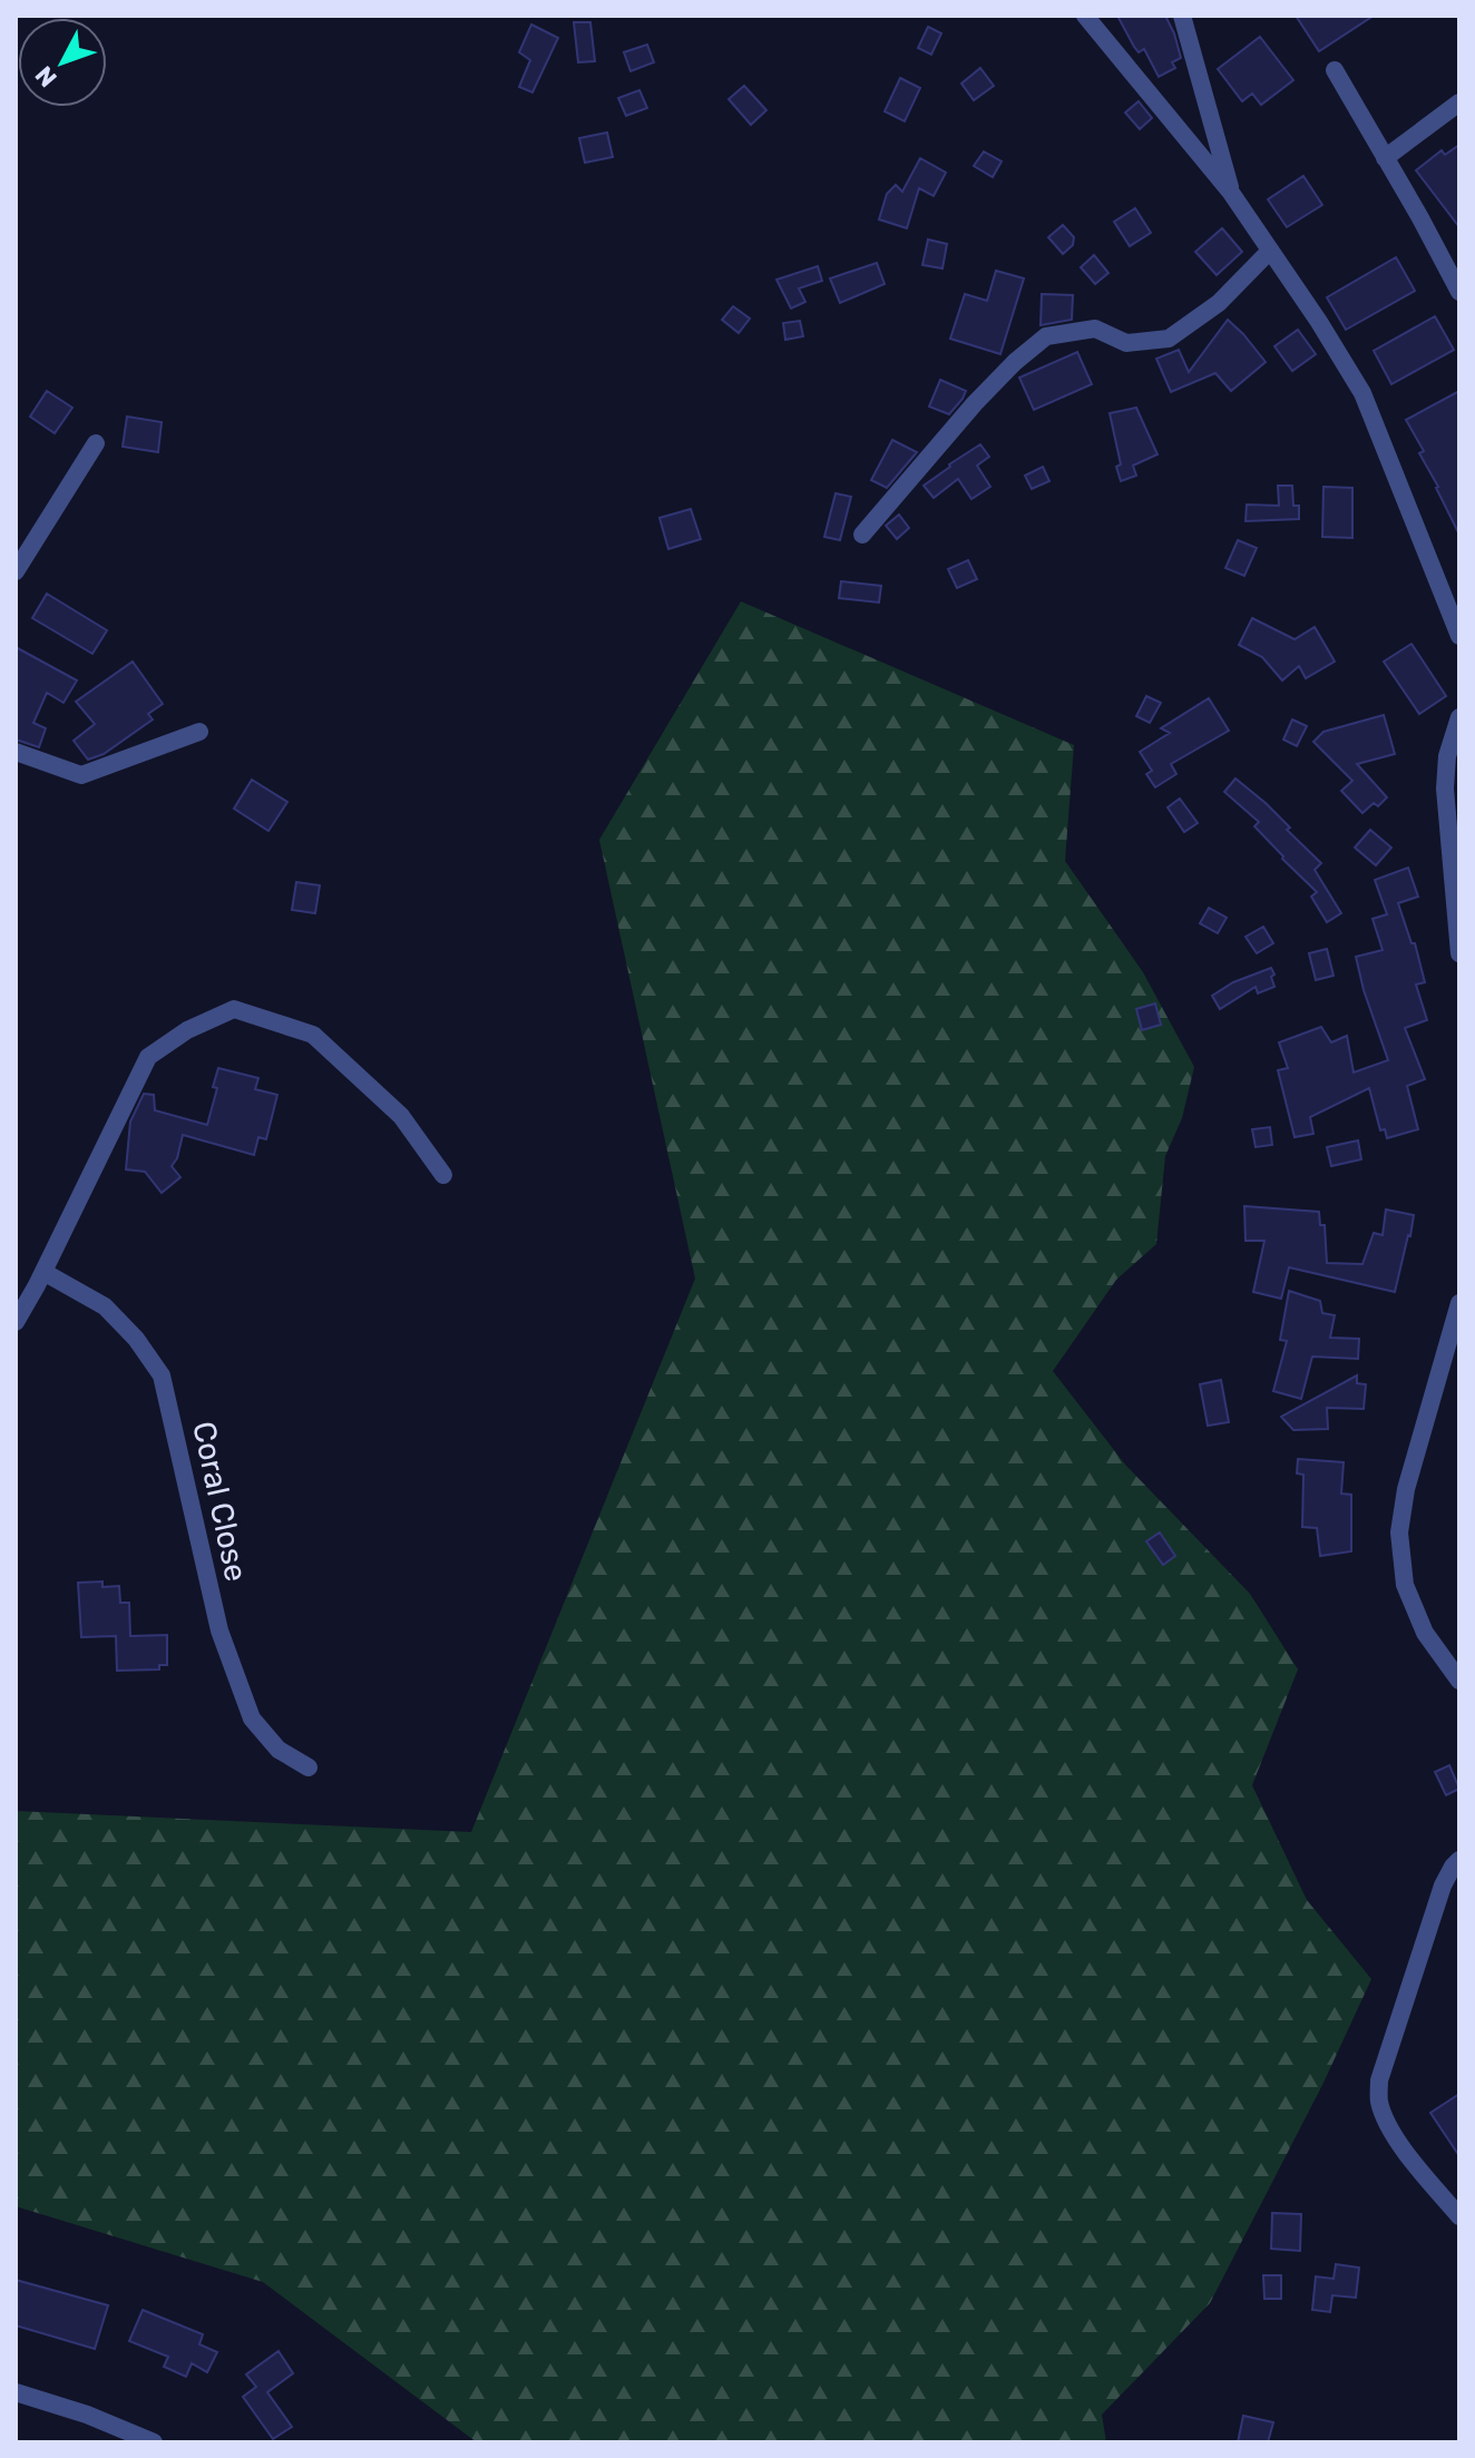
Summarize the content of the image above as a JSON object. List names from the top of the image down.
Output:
{
  "streets": {
    "street": ["Coral Close"]
  },
  "north": "bottom left"
}
